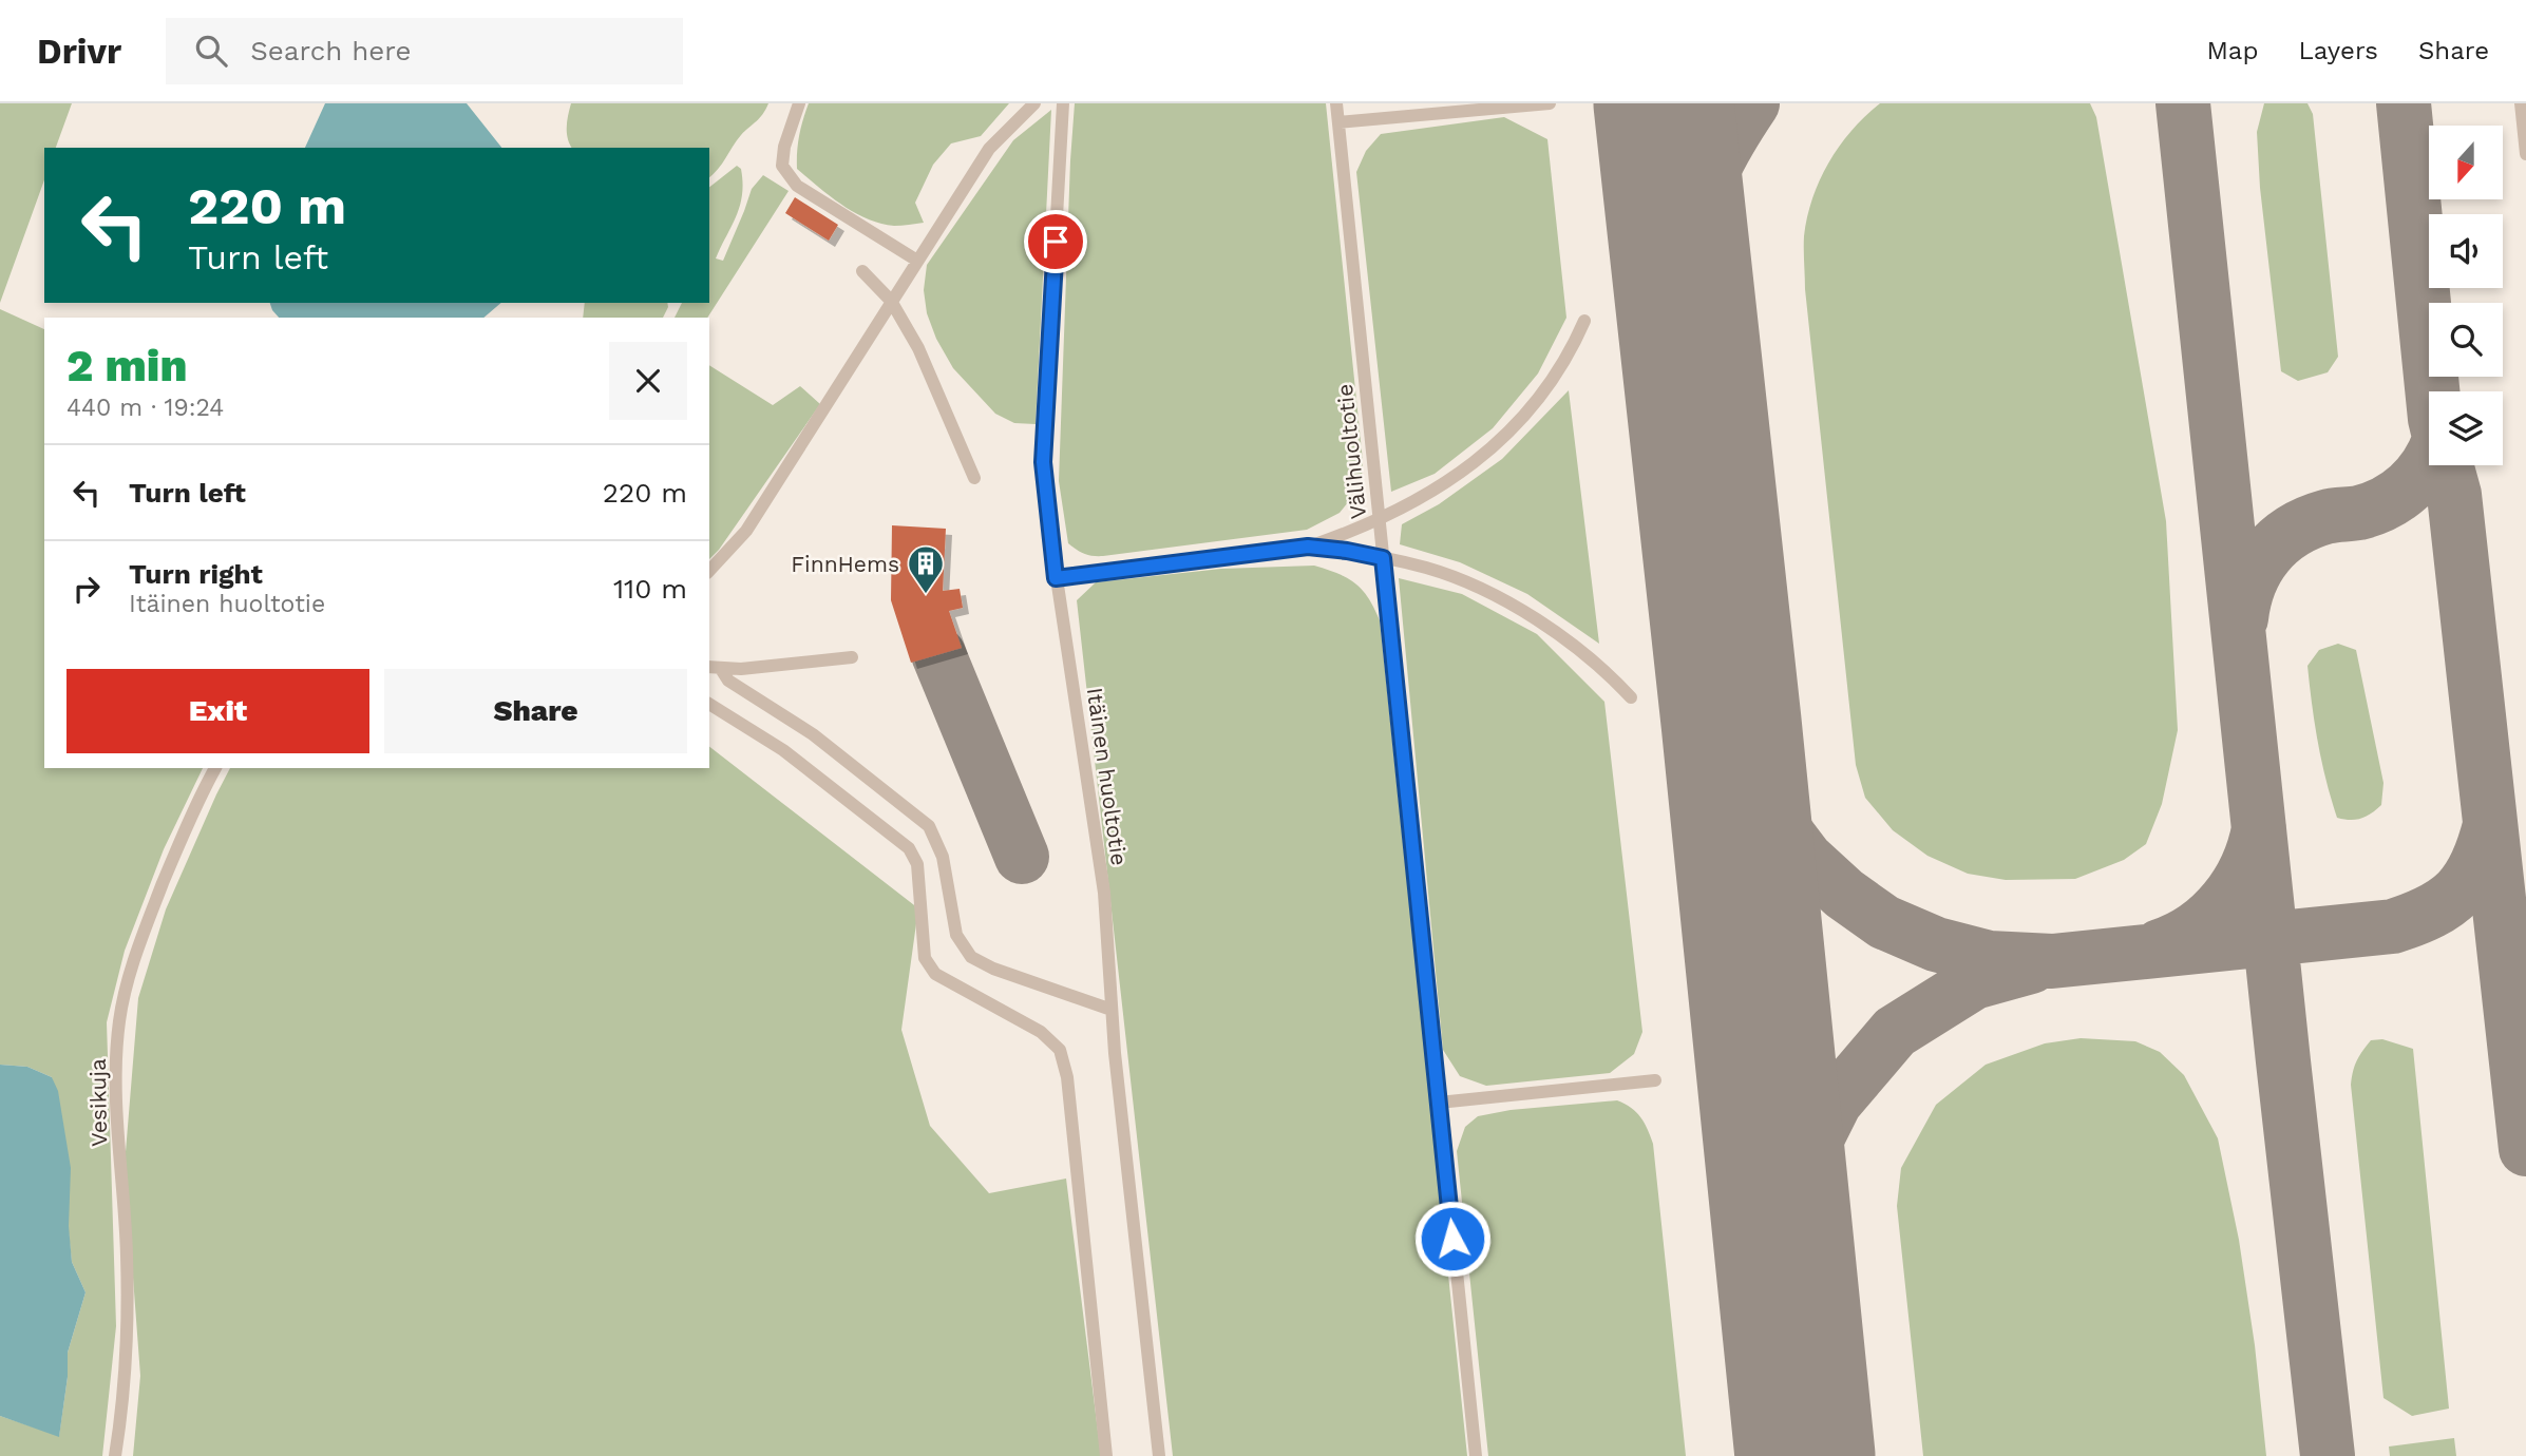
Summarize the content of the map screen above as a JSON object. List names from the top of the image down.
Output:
{
  "streets": {
    "lane": ["Välihuoltotie", "Itäinen huoltotie", "Vesikuja"]
  },
  "places": {
    "building": ["FinnHems"]
  },
  "north": "bottom",
  "page": {
    "header": "Drivr",
    "search": "Search here",
    "nav": ["Map", "Layers", "Share"],
    "turn": ["220 m", "Turn left"],
    "heading": ["2 min", "440 m · 19:24"],
    "list": [
      {
        "name": "Turn left",
        "value": "220 m"
      },
      {
        "name": "Turn right",
        "note": "Itäinen huoltotie",
        "value": "110 m"
      }
    ],
    "buttons": ["Exit", "Share"]
  }
}
